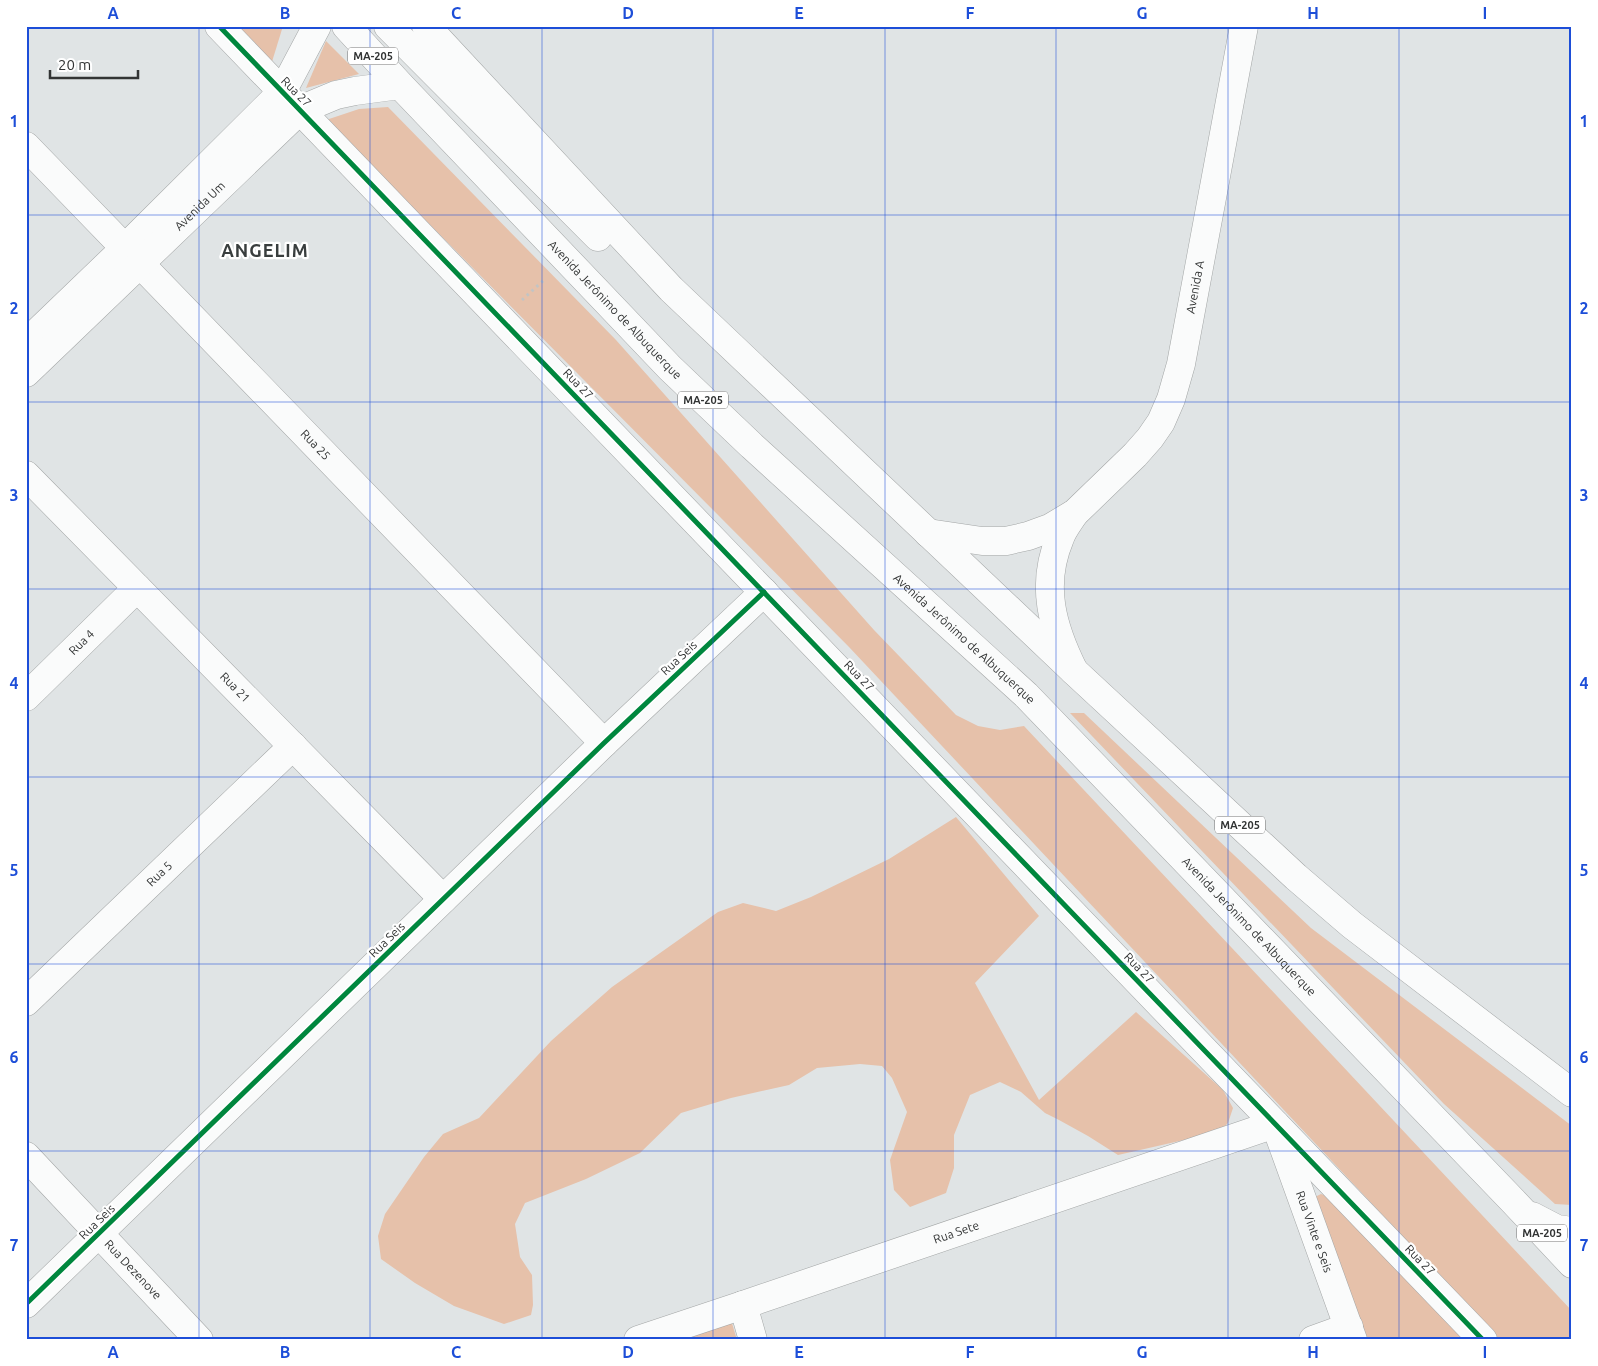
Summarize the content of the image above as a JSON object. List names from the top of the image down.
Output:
{
  "streets": {
    "street": [
      "MA-205",
      "Rua 27",
      "Avenida Um",
      "Avenida A",
      "Avenida Jerônimo de Albuquerque",
      "Rua 25",
      "Rua 4",
      "Rua Seis",
      "Rua 21",
      "Rua 5",
      "Rua Sete",
      "Rua Vinte e Seis",
      "Rua Dezenove"
    ]
  },
  "crossings": [
    ["MA-205", "Avenida A"],
    ["Rua 27", "Avenida Um"],
    ["Rua 27", "Rua Seis"],
    ["Rua 27", "Rua Sete"],
    ["Rua 27", "Rua Vinte e Seis"],
    ["Avenida Um", "Avenida Jerônimo de Albuquerque"],
    ["Avenida Um", "Rua 25"],
    ["Rua 25", "Rua Seis"],
    ["Rua 4", "Rua 21"],
    ["Rua Seis", "Rua 21"],
    ["Rua Seis", "Rua Dezenove"],
    ["Rua 21", "Rua 5"],
    ["Rua Sete", "Rua Vinte e Seis"]
  ],
  "districts": ["ANGELIM"],
  "scale_bar": "20 m",
  "grid": {
    "columns": [
      "A",
      "B",
      "C",
      "D",
      "E",
      "F",
      "G",
      "H",
      "I"
    ],
    "rows": [
      "1",
      "2",
      "3",
      "4",
      "5",
      "6",
      "7"
    ]
  }
}
